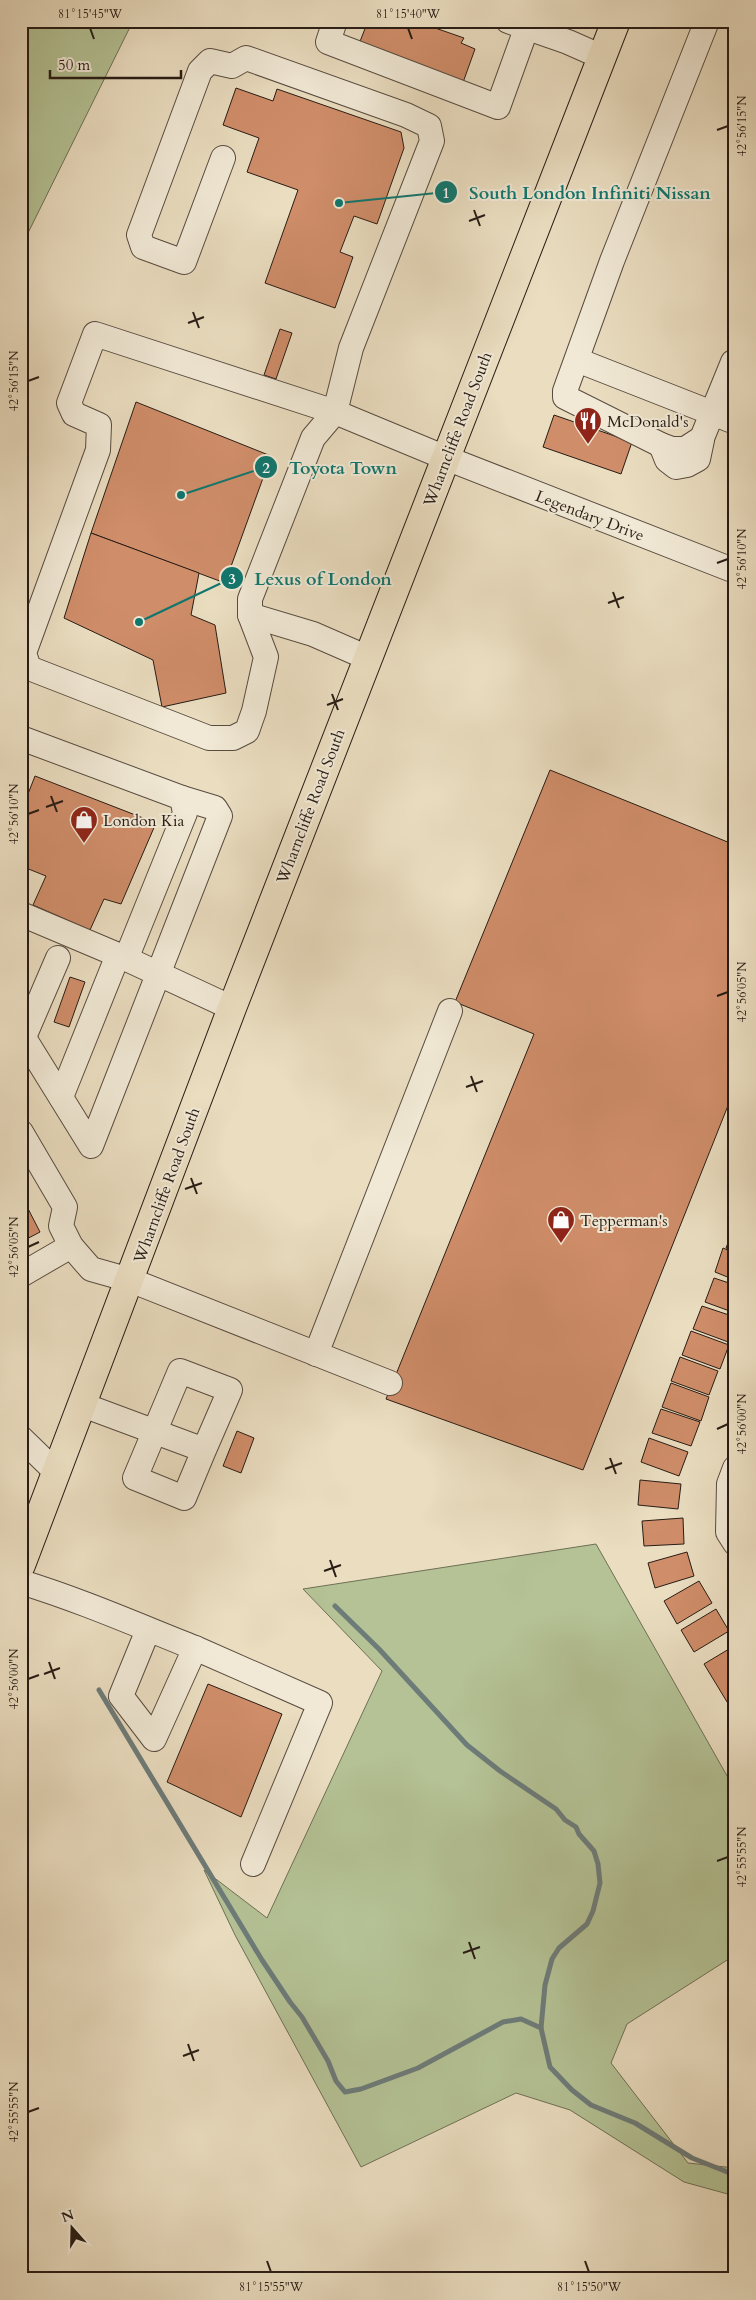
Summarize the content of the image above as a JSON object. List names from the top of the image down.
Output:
{
  "streets": {
    "main road": ["Wharncliffe Road South"],
    "street": ["Legendary Drive"]
  },
  "crossings": [
    ["Wharncliffe Road South", "Legendary Drive"]
  ],
  "places": {
    "other": ["South London Infiniti Nissan", "Toyota Town", "Lexus of London"],
    "restaurant": ["McDonald's"],
    "shop": ["London Kia", "Tepperman's"]
  },
  "scale_bar": "50 m",
  "north": "top",
  "coordinates": [
    "81°15'45\"W",
    "81°15'40\"W",
    "42°56'15\"N",
    "42°56'10\"N",
    "42°56'05\"N",
    "42°56'00\"N",
    "42°55'55\"N",
    "81°15'55\"W",
    "81°15'50\"W"
  ]
}
